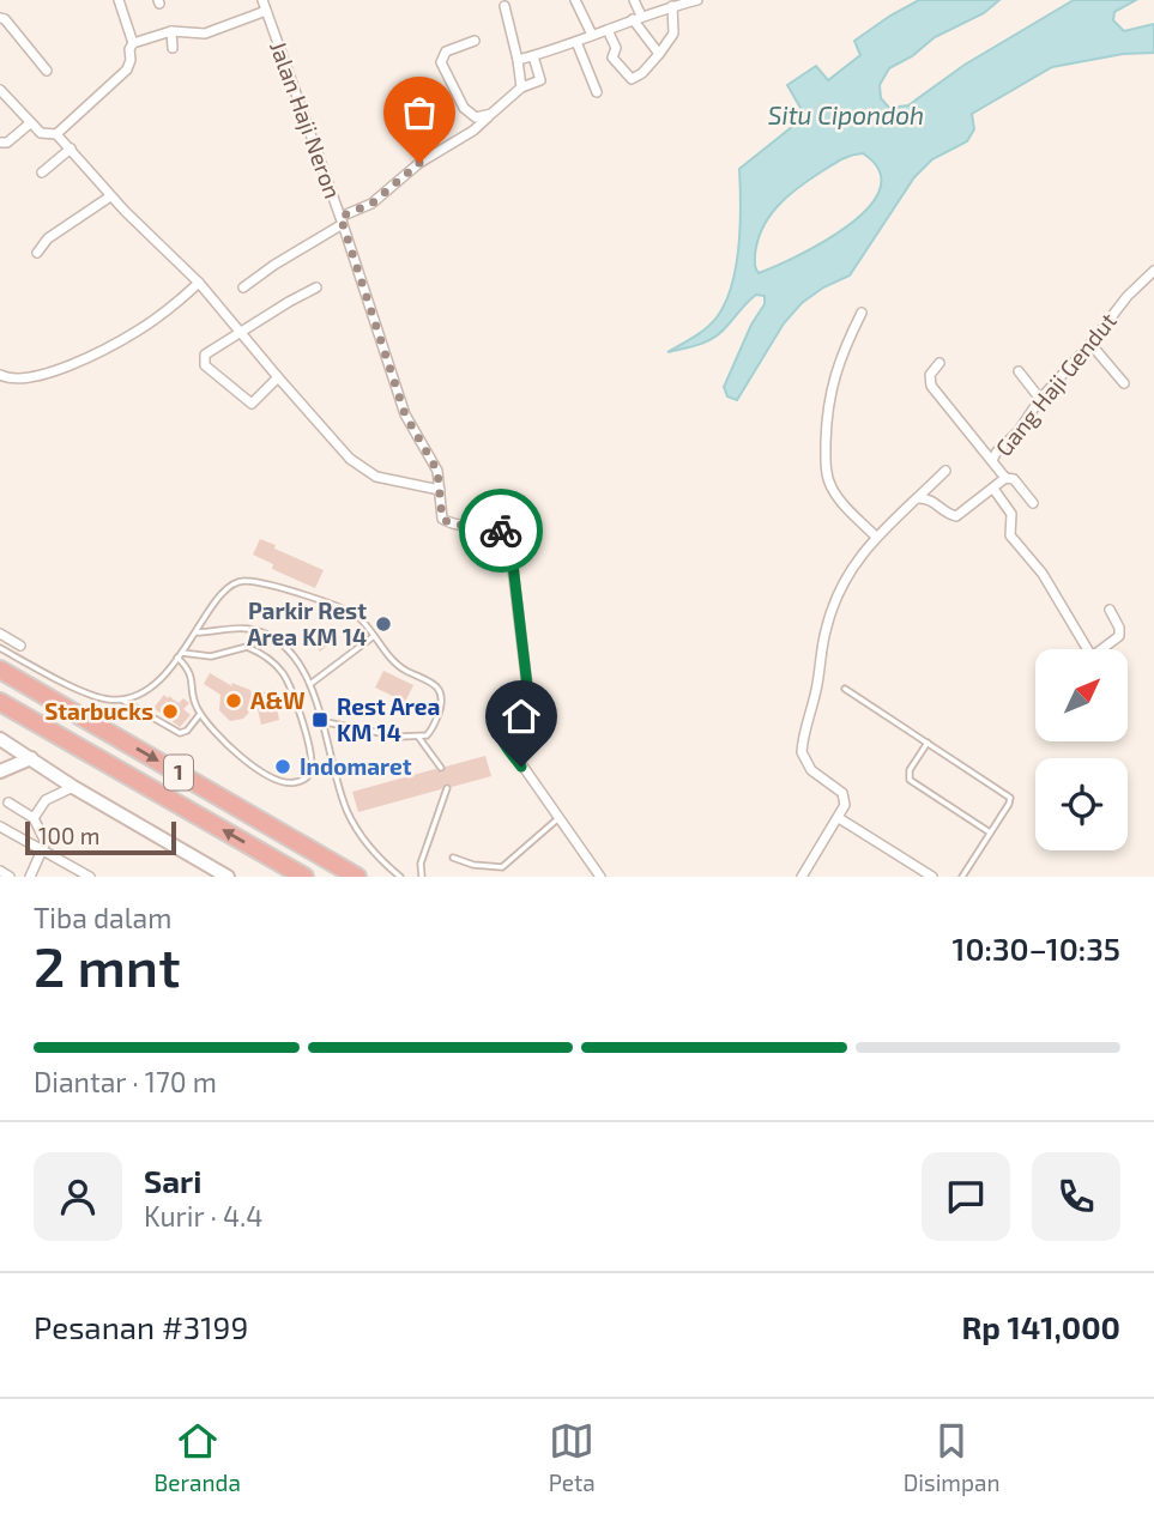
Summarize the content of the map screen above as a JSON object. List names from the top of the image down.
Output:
{
  "streets": {
    "highway": ["1"],
    "street": ["Jalan Haji Neron", "Gang Haji Gendut"]
  },
  "water": ["Situ Cipondoh"],
  "places": {
    "other": [
      "Parkir Rest Area KM 14",
      "A&W",
      "Starbucks",
      "Indomaret"
    ],
    "transit": ["Rest Area KM 14"]
  },
  "scale_bar": "100 m",
  "north": "top right",
  "page": {
    "scale": "100 m",
    "heading": ["2 mnt", "Tiba dalam", "10:30–10:35"],
    "panel": [
      "Sari",
      "Kurir · 4.4",
      "Pesanan #3199",
      "Rp 141,000"
    ],
    "bar": "Diantar · 170 m",
    "tabs": ["Beranda", "Peta", "Disimpan"]
  }
}
